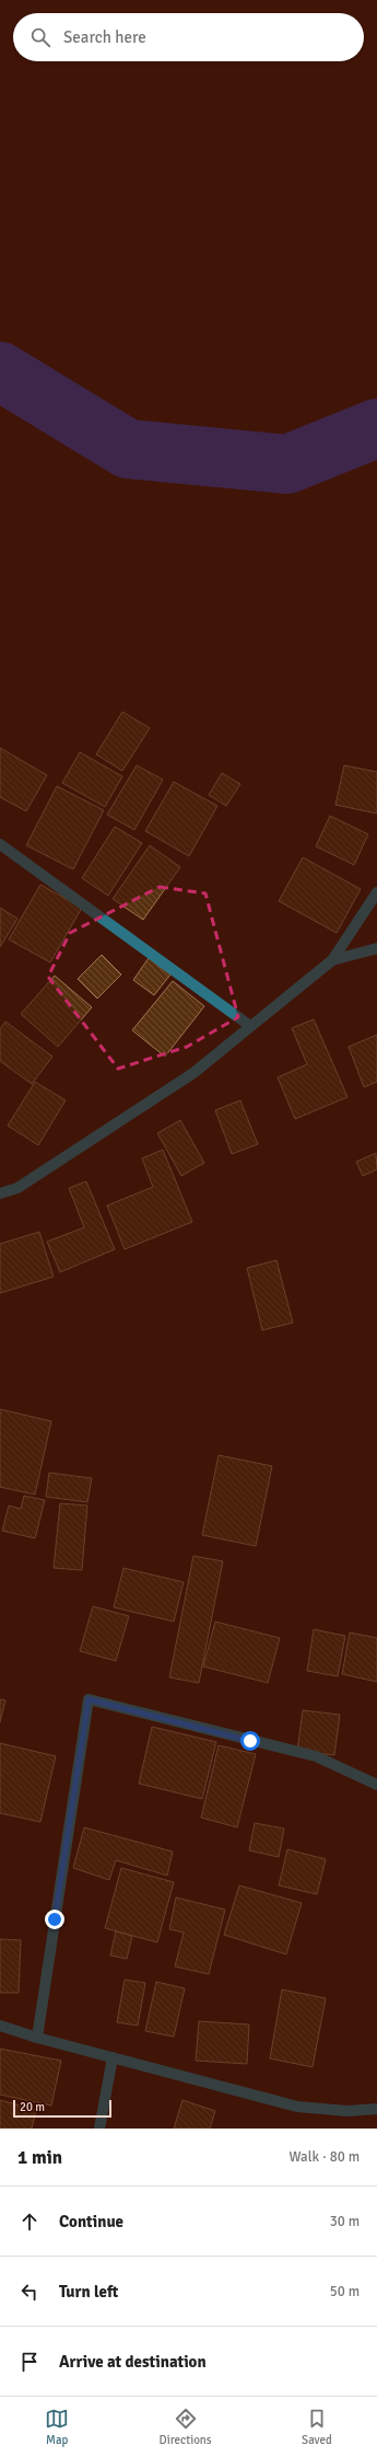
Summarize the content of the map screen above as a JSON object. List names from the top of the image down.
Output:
{
  "scale_bar": "20 m",
  "page": {
    "search": "Search here",
    "scale": "20 m",
    "heading": ["1 min", "Walk · 80 m"],
    "list": [
      ["Continue", "30 m"],
      ["Turn left", "50 m"],
      "Arrive at destination"
    ],
    "nav": ["Map", "Directions", "Saved"]
  }
}
